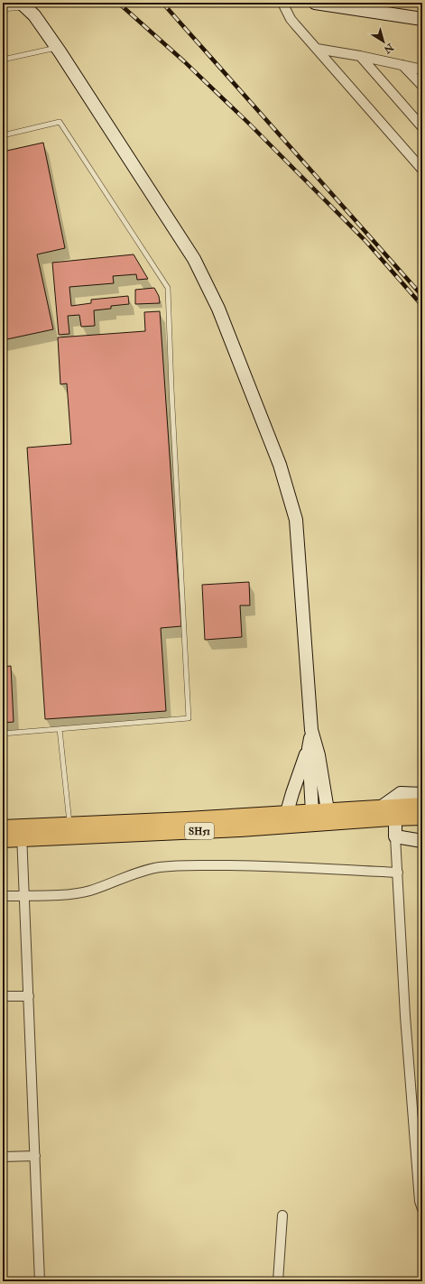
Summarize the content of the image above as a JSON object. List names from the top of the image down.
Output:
{
  "streets": {
    "main road": ["SH51"]
  },
  "north": "bottom right"
}
